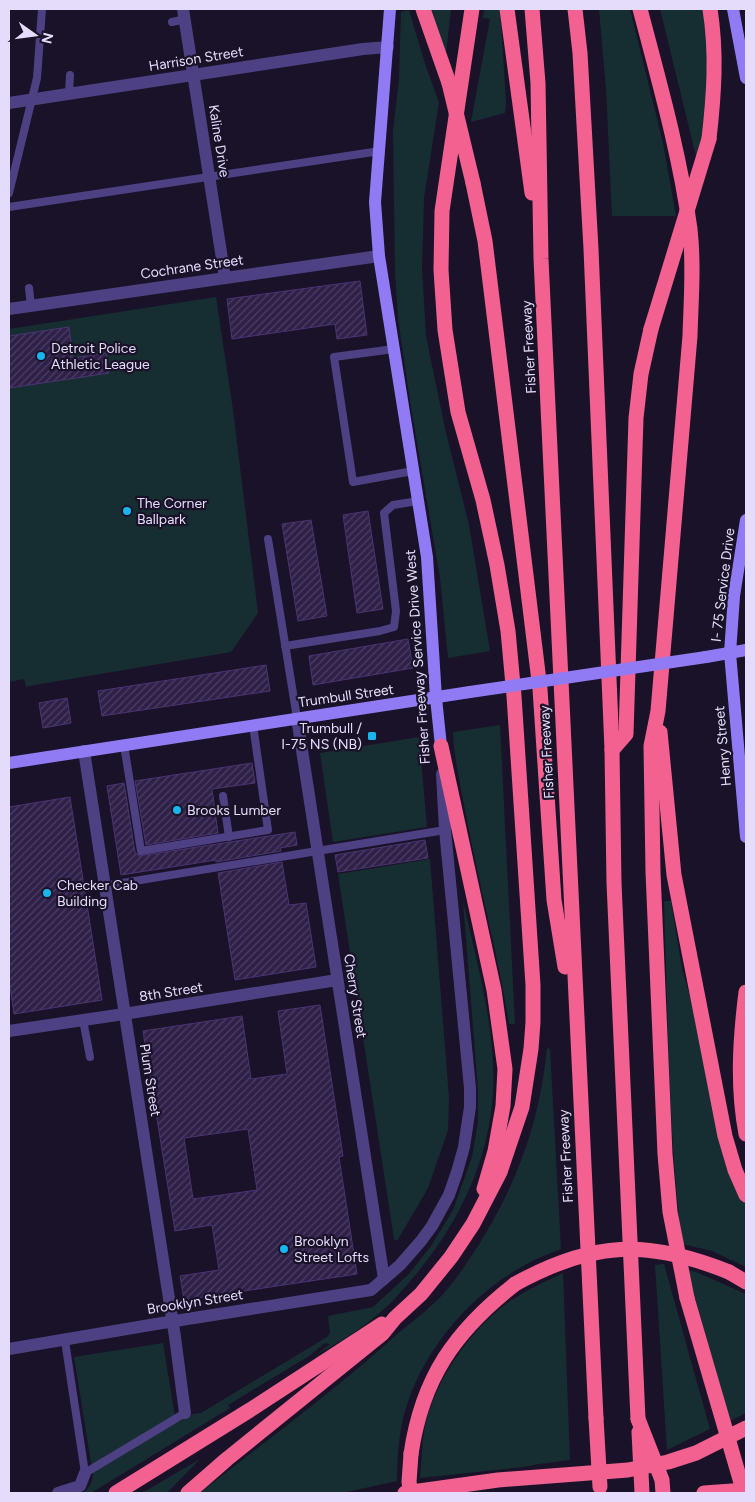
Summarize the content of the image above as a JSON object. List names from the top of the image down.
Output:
{
  "streets": {
    "highway": ["Fisher Freeway"],
    "street": [
      "Harrison Street",
      "Kaline Drive",
      "Cochrane Street",
      "I- 75 Service Drive",
      "Fisher Freeway Service Drive West",
      "Trumbull Street",
      "Henry Street",
      "8th Street",
      "Cherry Street",
      "Plum Street",
      "Brooklyn Street"
    ]
  },
  "crossings": [
    ["Harrison Street", "Kaline Drive"],
    ["Harrison Street", "Fisher Freeway Service Drive West"],
    ["Kaline Drive", "Cochrane Street"],
    ["Cochrane Street", "Fisher Freeway Service Drive West"],
    ["I- 75 Service Drive", "Trumbull Street"],
    ["I- 75 Service Drive", "Henry Street"],
    ["Fisher Freeway Service Drive West", "Trumbull Street"],
    ["Fisher Freeway Service Drive West", "Cherry Street"],
    ["Fisher Freeway Service Drive West", "Brooklyn Street"],
    ["Trumbull Street", "Henry Street"],
    ["Trumbull Street", "Cherry Street"],
    ["Trumbull Street", "Plum Street"],
    ["8th Street", "Cherry Street"],
    ["8th Street", "Plum Street"],
    ["Cherry Street", "Brooklyn Street"],
    ["Plum Street", "Brooklyn Street"]
  ],
  "places": {
    "other": [
      "Detroit Police Athletic League",
      "The Corner Ballpark",
      "Brooks Lumber",
      "Checker Cab Building",
      "Brooklyn Street Lofts"
    ],
    "transit": ["Trumbull / I-75 NS (NB)"]
  },
  "north": "right"
}
